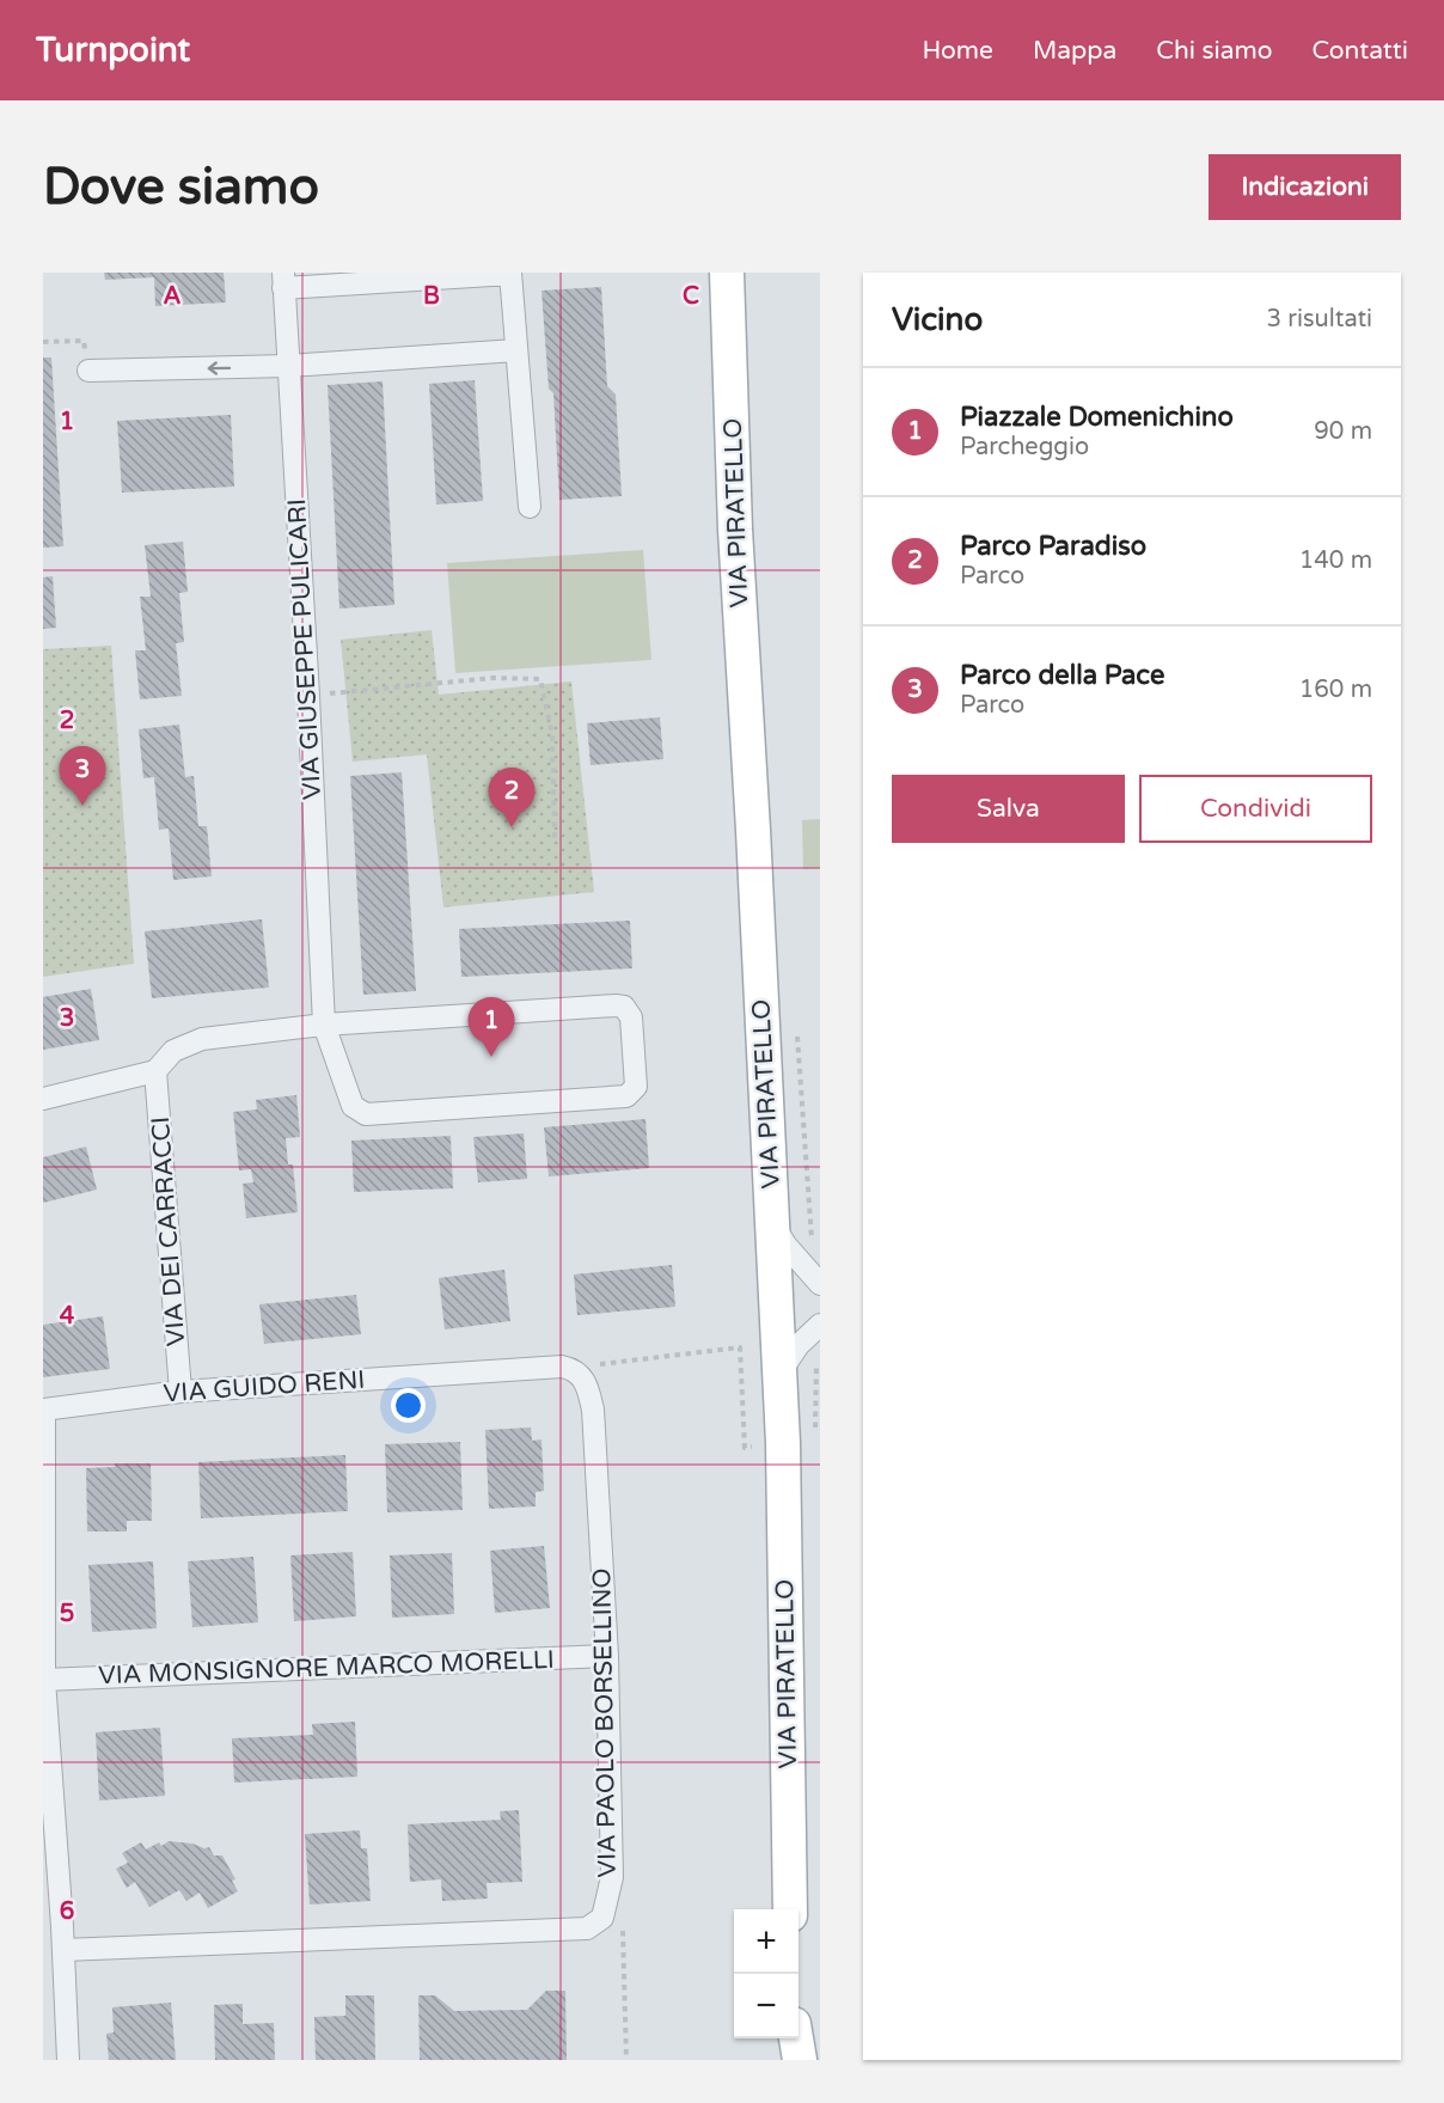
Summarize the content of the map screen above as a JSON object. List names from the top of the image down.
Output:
{
  "streets": {
    "main road": ["VIA PIRATELLO"],
    "street": [
      "VIA GIUSEPPE PULICARI",
      "VIA DEI CARRACCI",
      "VIA GUIDO RENI",
      "VIA MONSIGNORE MARCO MORELLI",
      "VIA PAOLO BORSELLINO"
    ]
  },
  "crossings": [
    ["VIA DEI CARRACCI", "VIA GUIDO RENI"],
    ["VIA GUIDO RENI", "VIA PAOLO BORSELLINO"],
    ["VIA MONSIGNORE MARCO MORELLI", "VIA PAOLO BORSELLINO"]
  ],
  "page": {
    "header": "Turnpoint",
    "nav": [
      "Home",
      "Mappa",
      "Chi siamo",
      "Contatti"
    ],
    "buttons": [
      "Indicazioni",
      ["Salva", "Condividi"]
    ],
    "title": "Dove siamo",
    "heading": ["Vicino", "3 risultati"],
    "list": [
      {
        "mark": "1",
        "name": "Piazzale Domenichino",
        "note": "Parcheggio",
        "value": "90 m"
      },
      {
        "mark": "2",
        "name": "Parco Paradiso",
        "note": "Parco",
        "value": "140 m"
      },
      {
        "mark": "3",
        "name": "Parco della Pace",
        "note": "Parco",
        "value": "160 m"
      }
    ],
    "pins": ["3", "2", "1"],
    "map_buttons": ["+", "−"]
  },
  "grid": {
    "columns": ["A", "B", "C"],
    "rows": [
      "1",
      "2",
      "3",
      "4",
      "5",
      "6"
    ]
  }
}
